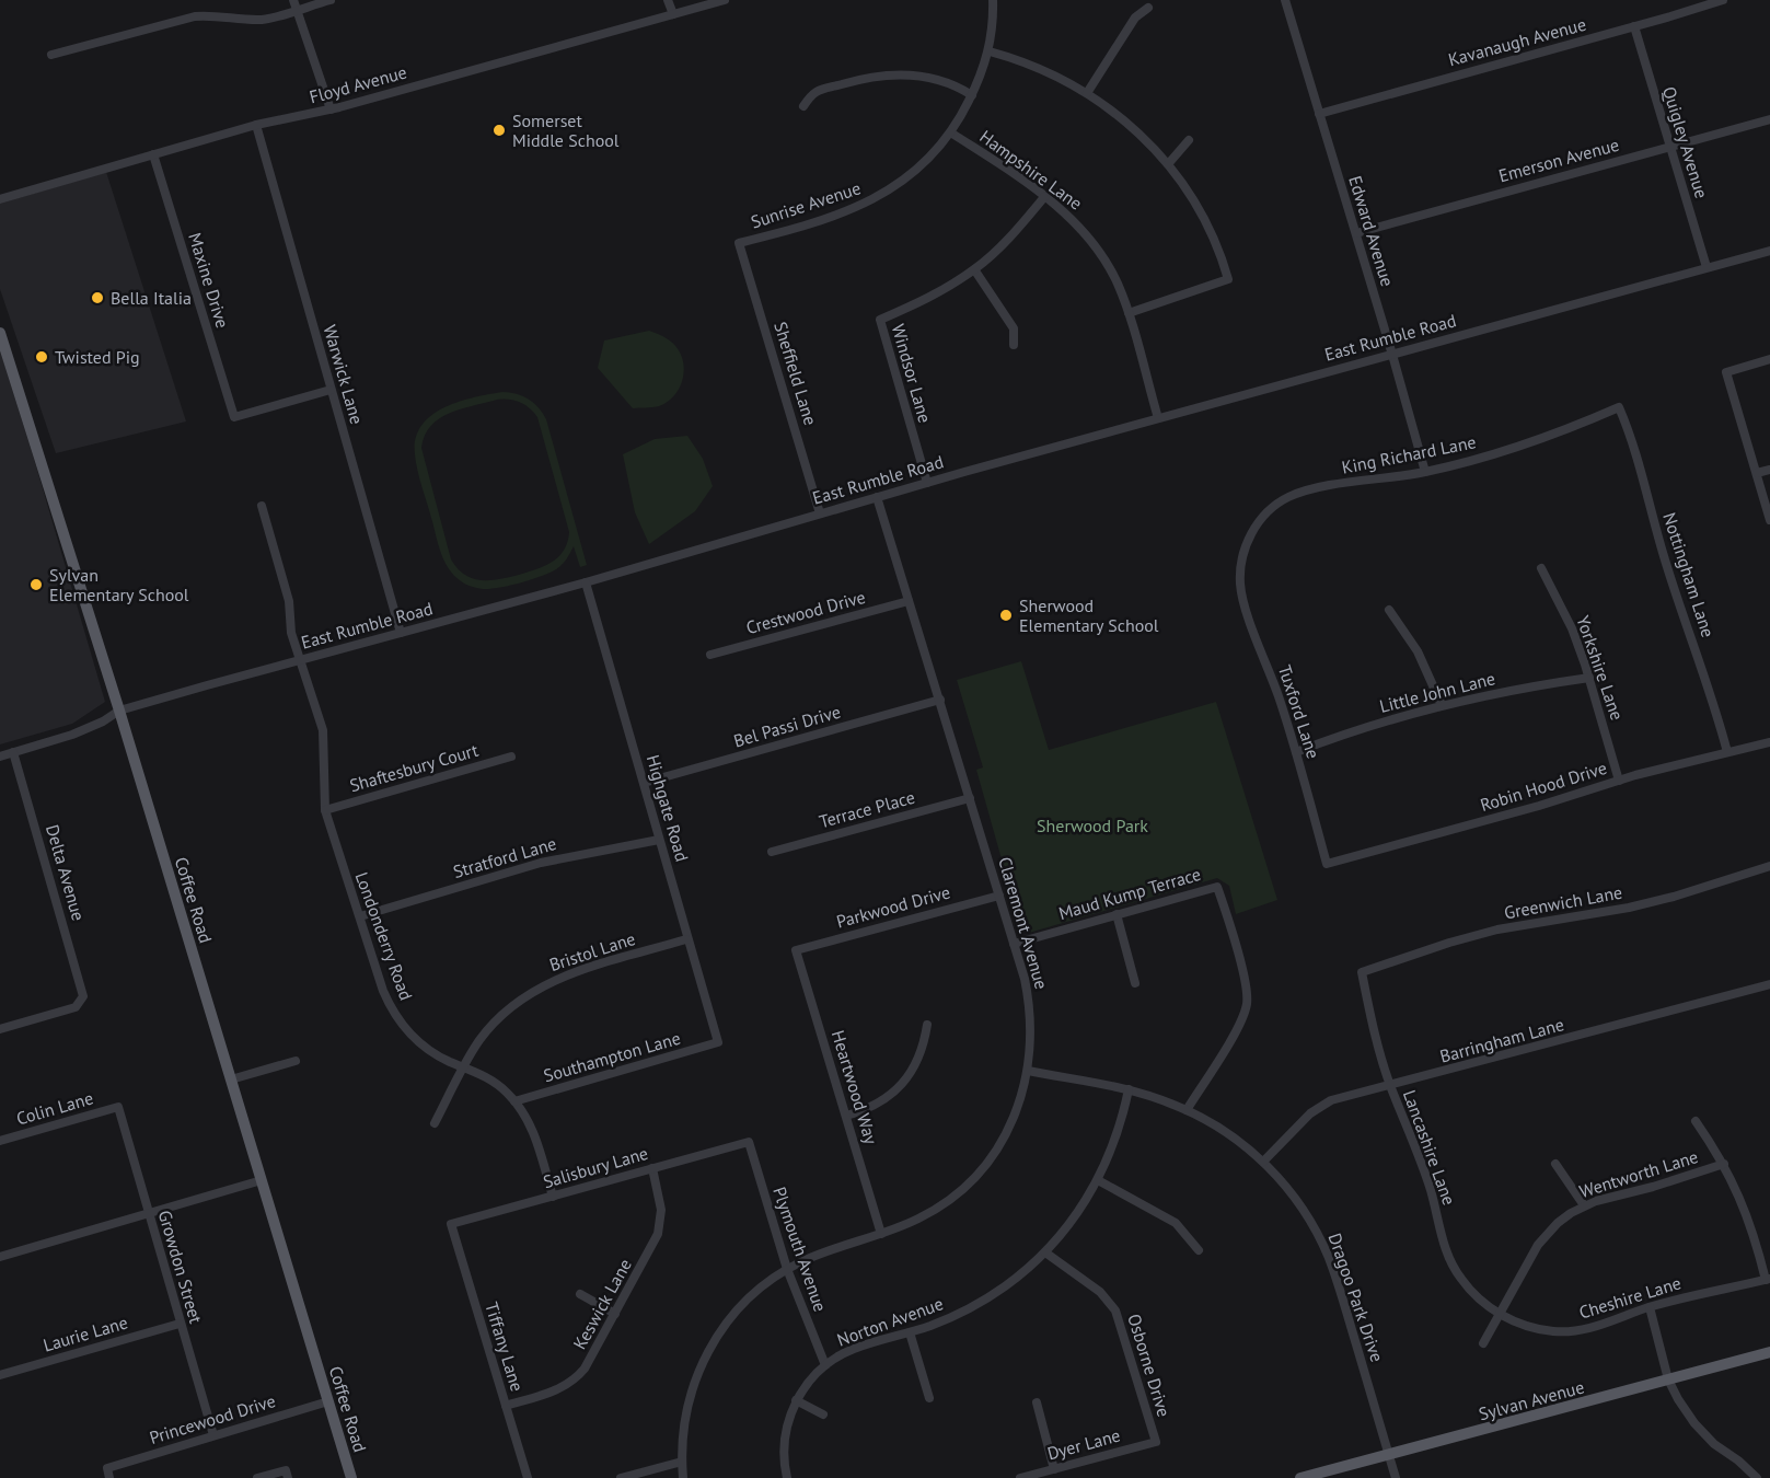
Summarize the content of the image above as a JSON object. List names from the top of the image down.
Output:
{
  "streets": {
    "main road": ["Coffee Road", "Sylvan Avenue"],
    "street": [
      "Kavanaugh Avenue",
      "Floyd Avenue",
      "Quigley Avenue",
      "Emerson Avenue",
      "Hampshire Lane",
      "Sunrise Avenue",
      "Edward Avenue",
      "Maxine Drive",
      "East Rumble Road",
      "Sheffield Lane",
      "Windsor Lane",
      "Warwick Lane",
      "King Richard Lane",
      "Nottingham Lane",
      "Crestwood Drive",
      "Yorkshire Lane",
      "Little John Lane",
      "Tuxford Lane",
      "Bel Passi Drive",
      "Shaftesbury Court",
      "Robin Hood Drive",
      "Highgate Road",
      "Terrace Place",
      "Stratford Lane",
      "Delta Avenue",
      "Maud Kump Terrace",
      "Greenwich Lane",
      "Parkwood Drive",
      "Claremont Avenue",
      "Londonderry Road",
      "Bristol Lane",
      "Barringham Lane",
      "Southampton Lane",
      "Heartwood Way",
      "Colin Lane",
      "Lancashire Lane",
      "Salisbury Lane",
      "Wentworth Lane",
      "Plymouth Avenue",
      "Growdon Street",
      "Dragoo Park Drive",
      "Cheshire Lane",
      "Keswick Lane",
      "Norton Avenue",
      "Laurie Lane",
      "Tiffany Lane",
      "Osborne Drive",
      "Princewood Drive",
      "Dyer Lane"
    ]
  },
  "crossings": [
    ["Kavanaugh Avenue", "Quigley Avenue"],
    ["Kavanaugh Avenue", "Edward Avenue"],
    ["Floyd Avenue", "Maxine Drive"],
    ["Floyd Avenue", "Warwick Lane"],
    ["Quigley Avenue", "Emerson Avenue"],
    ["Quigley Avenue", "East Rumble Road"],
    ["Emerson Avenue", "Edward Avenue"],
    ["Hampshire Lane", "Sunrise Avenue"],
    ["Hampshire Lane", "East Rumble Road"],
    ["Hampshire Lane", "Windsor Lane"],
    ["Sunrise Avenue", "Sheffield Lane"],
    ["Edward Avenue", "East Rumble Road"],
    ["Edward Avenue", "King Richard Lane"],
    ["Maxine Drive", "Warwick Lane"],
    ["East Rumble Road", "Sheffield Lane"],
    ["East Rumble Road", "Windsor Lane"],
    ["East Rumble Road", "Warwick Lane"],
    ["East Rumble Road", "Highgate Road"],
    ["East Rumble Road", "Delta Avenue"],
    ["East Rumble Road", "Coffee Road"],
    ["East Rumble Road", "Claremont Avenue"],
    ["East Rumble Road", "Londonderry Road"],
    ["King Richard Lane", "Nottingham Lane"],
    ["King Richard Lane", "Tuxford Lane"],
    ["Nottingham Lane", "Robin Hood Drive"],
    ["Crestwood Drive", "Claremont Avenue"],
    ["Yorkshire Lane", "Little John Lane"],
    ["Yorkshire Lane", "Robin Hood Drive"],
    ["Little John Lane", "Tuxford Lane"],
    ["Tuxford Lane", "Robin Hood Drive"],
    ["Bel Passi Drive", "Highgate Road"],
    ["Bel Passi Drive", "Claremont Avenue"],
    ["Shaftesbury Court", "Londonderry Road"],
    ["Highgate Road", "Stratford Lane"],
    ["Highgate Road", "Bristol Lane"],
    ["Highgate Road", "Southampton Lane"],
    ["Terrace Place", "Claremont Avenue"],
    ["Stratford Lane", "Londonderry Road"],
    ["Maud Kump Terrace", "Claremont Avenue"],
    ["Maud Kump Terrace", "Dragoo Park Drive"],
    ["Coffee Road", "Princewood Drive"],
    ["Greenwich Lane", "Lancashire Lane"],
    ["Parkwood Drive", "Claremont Avenue"],
    ["Parkwood Drive", "Heartwood Way"],
    ["Claremont Avenue", "Heartwood Way"],
    ["Claremont Avenue", "Plymouth Avenue"],
    ["Claremont Avenue", "Dragoo Park Drive"],
    ["Londonderry Road", "Bristol Lane"],
    ["Londonderry Road", "Southampton Lane"],
    ["Londonderry Road", "Salisbury Lane"],
    ["Barringham Lane", "Lancashire Lane"],
    ["Barringham Lane", "Dragoo Park Drive"],
    ["Colin Lane", "Growdon Street"],
    ["Lancashire Lane", "Wentworth Lane"],
    ["Lancashire Lane", "Cheshire Lane"],
    ["Salisbury Lane", "Plymouth Avenue"],
    ["Salisbury Lane", "Keswick Lane"],
    ["Salisbury Lane", "Tiffany Lane"],
    ["Wentworth Lane", "Cheshire Lane"],
    ["Plymouth Avenue", "Norton Avenue"],
    ["Growdon Street", "Laurie Lane"],
    ["Growdon Street", "Princewood Drive"],
    ["Dragoo Park Drive", "Norton Avenue"],
    ["Dragoo Park Drive", "Sylvan Avenue"],
    ["Keswick Lane", "Tiffany Lane"],
    ["Norton Avenue", "Osborne Drive"],
    ["Osborne Drive", "Dyer Lane"]
  ],
  "parks": ["Sherwood Park"],
  "places": [
    "Somerset Middle School",
    "Bella Italia",
    "Twisted Pig",
    "Sylvan Elementary School",
    "Sherwood Elementary School"
  ]
}
